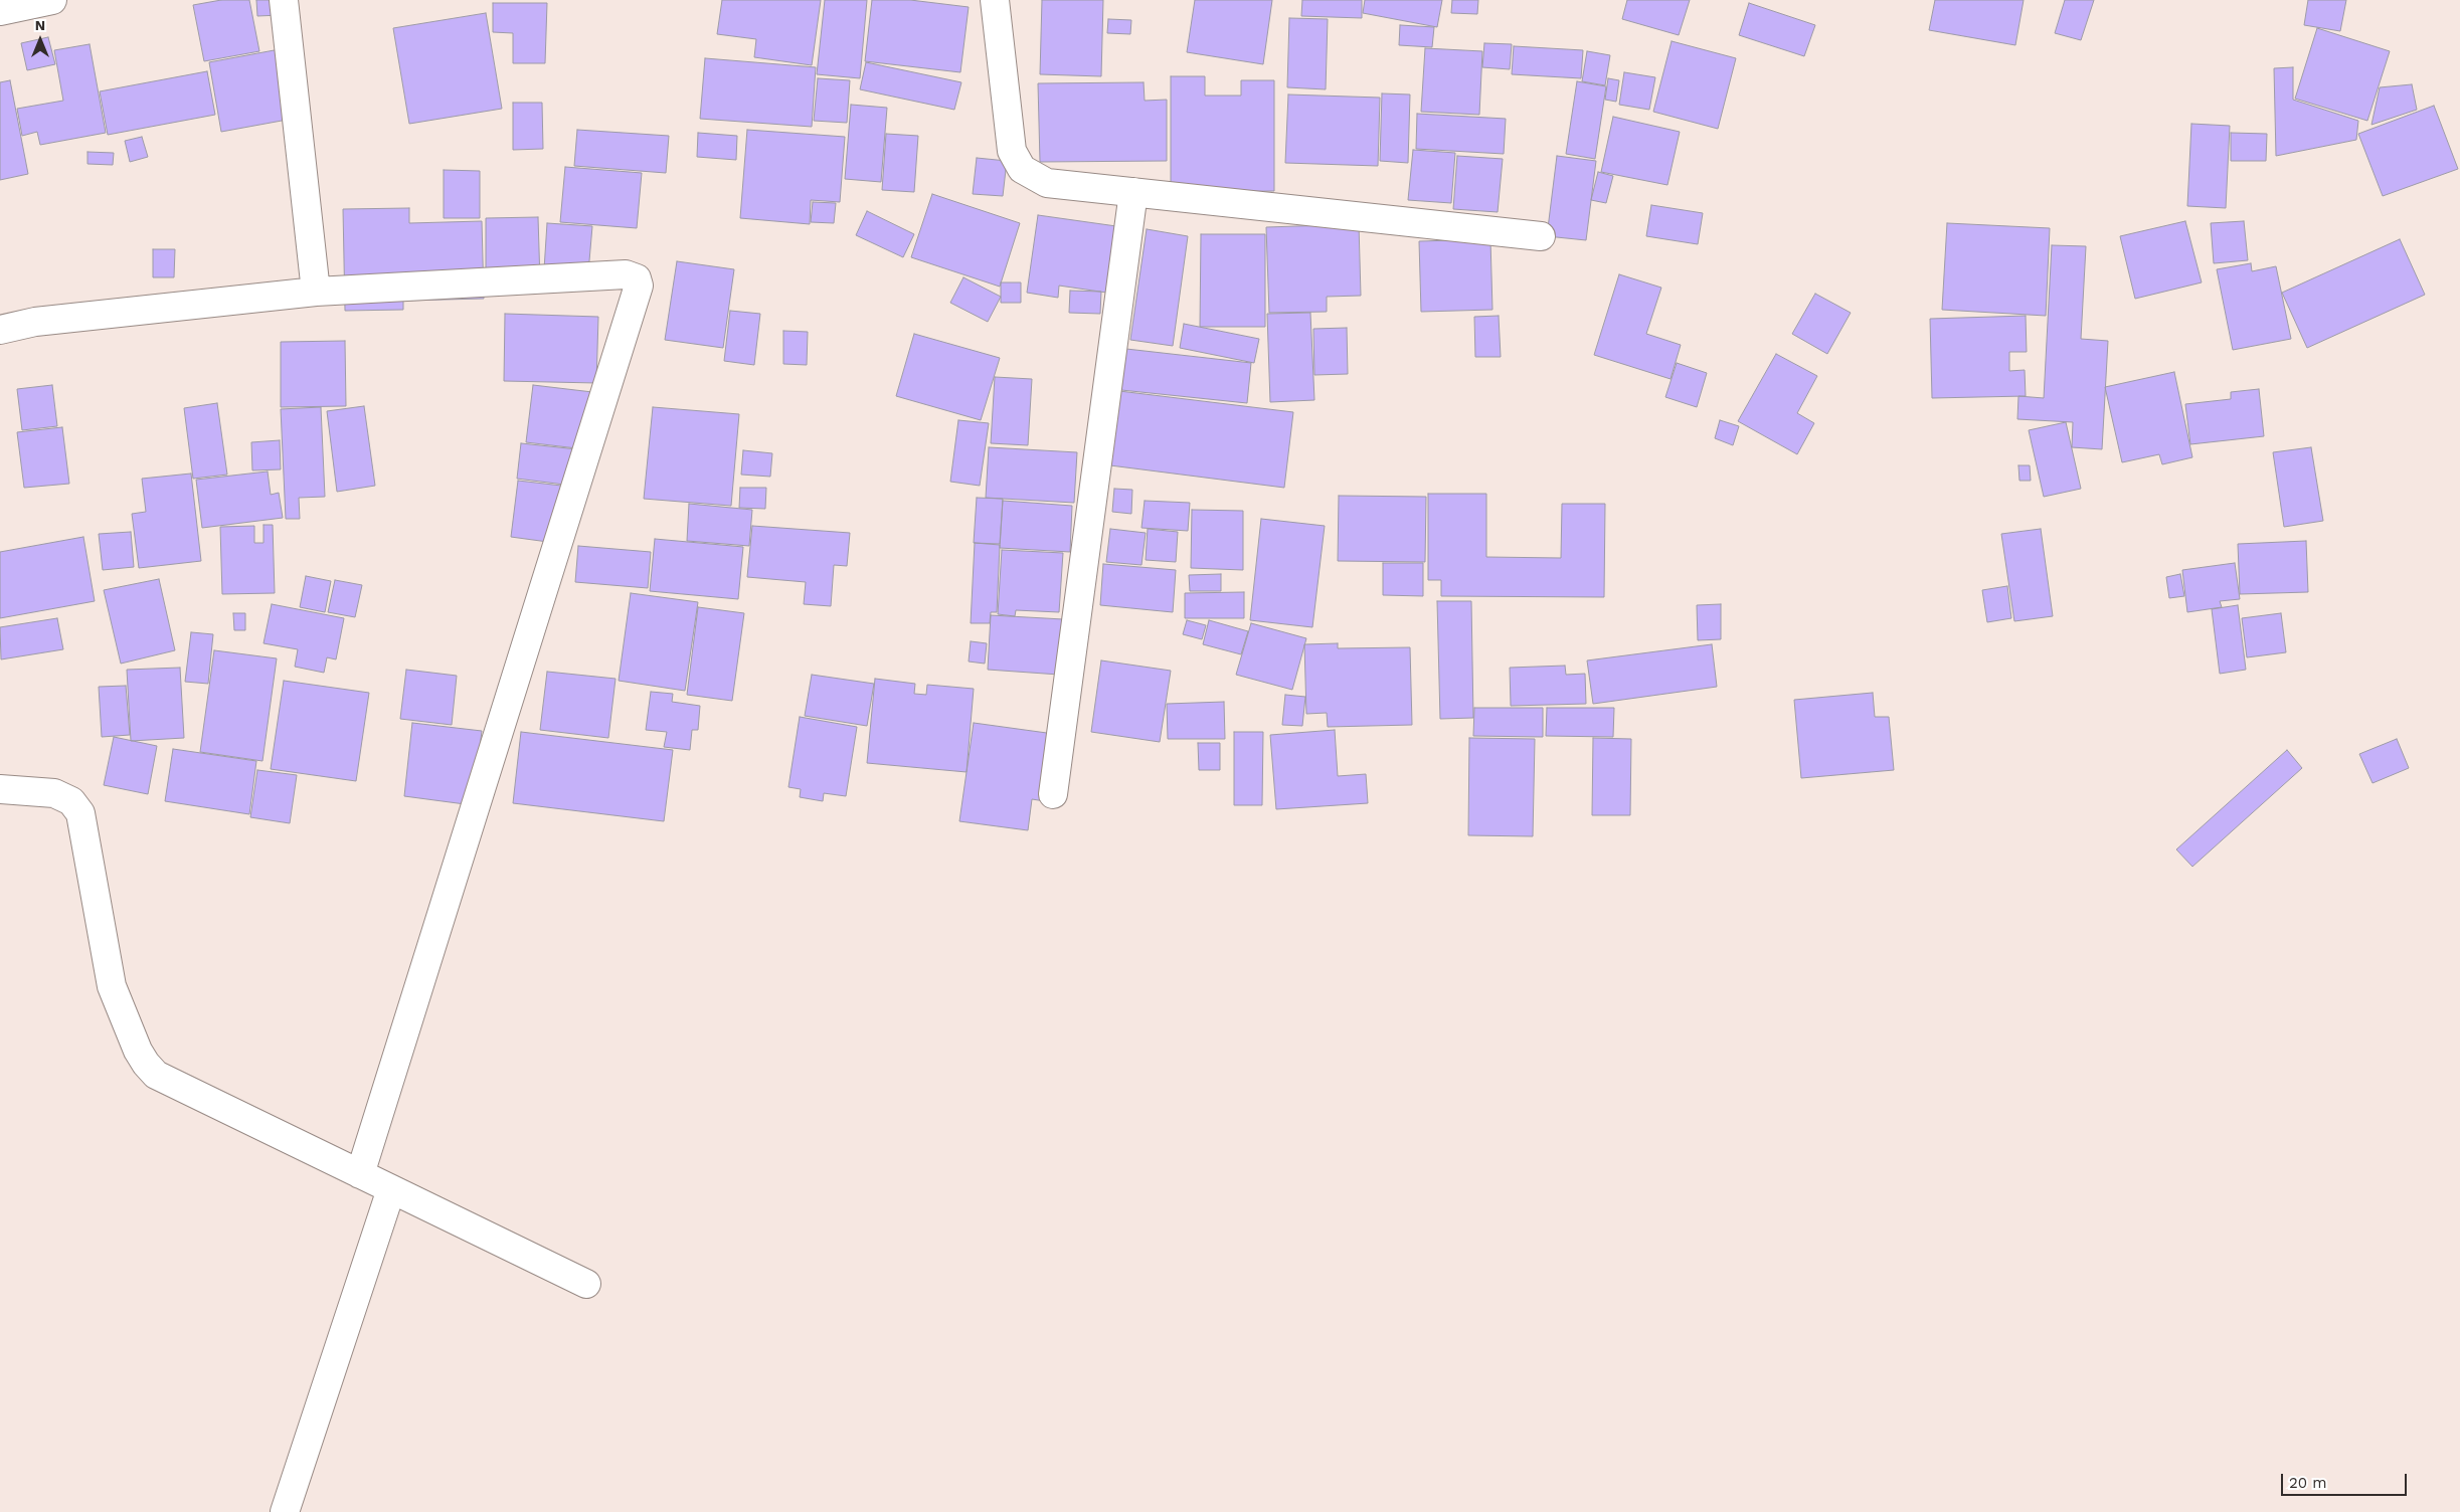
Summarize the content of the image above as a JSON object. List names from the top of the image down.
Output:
{
  "scale_bar": "20 m",
  "north": "top"
}
